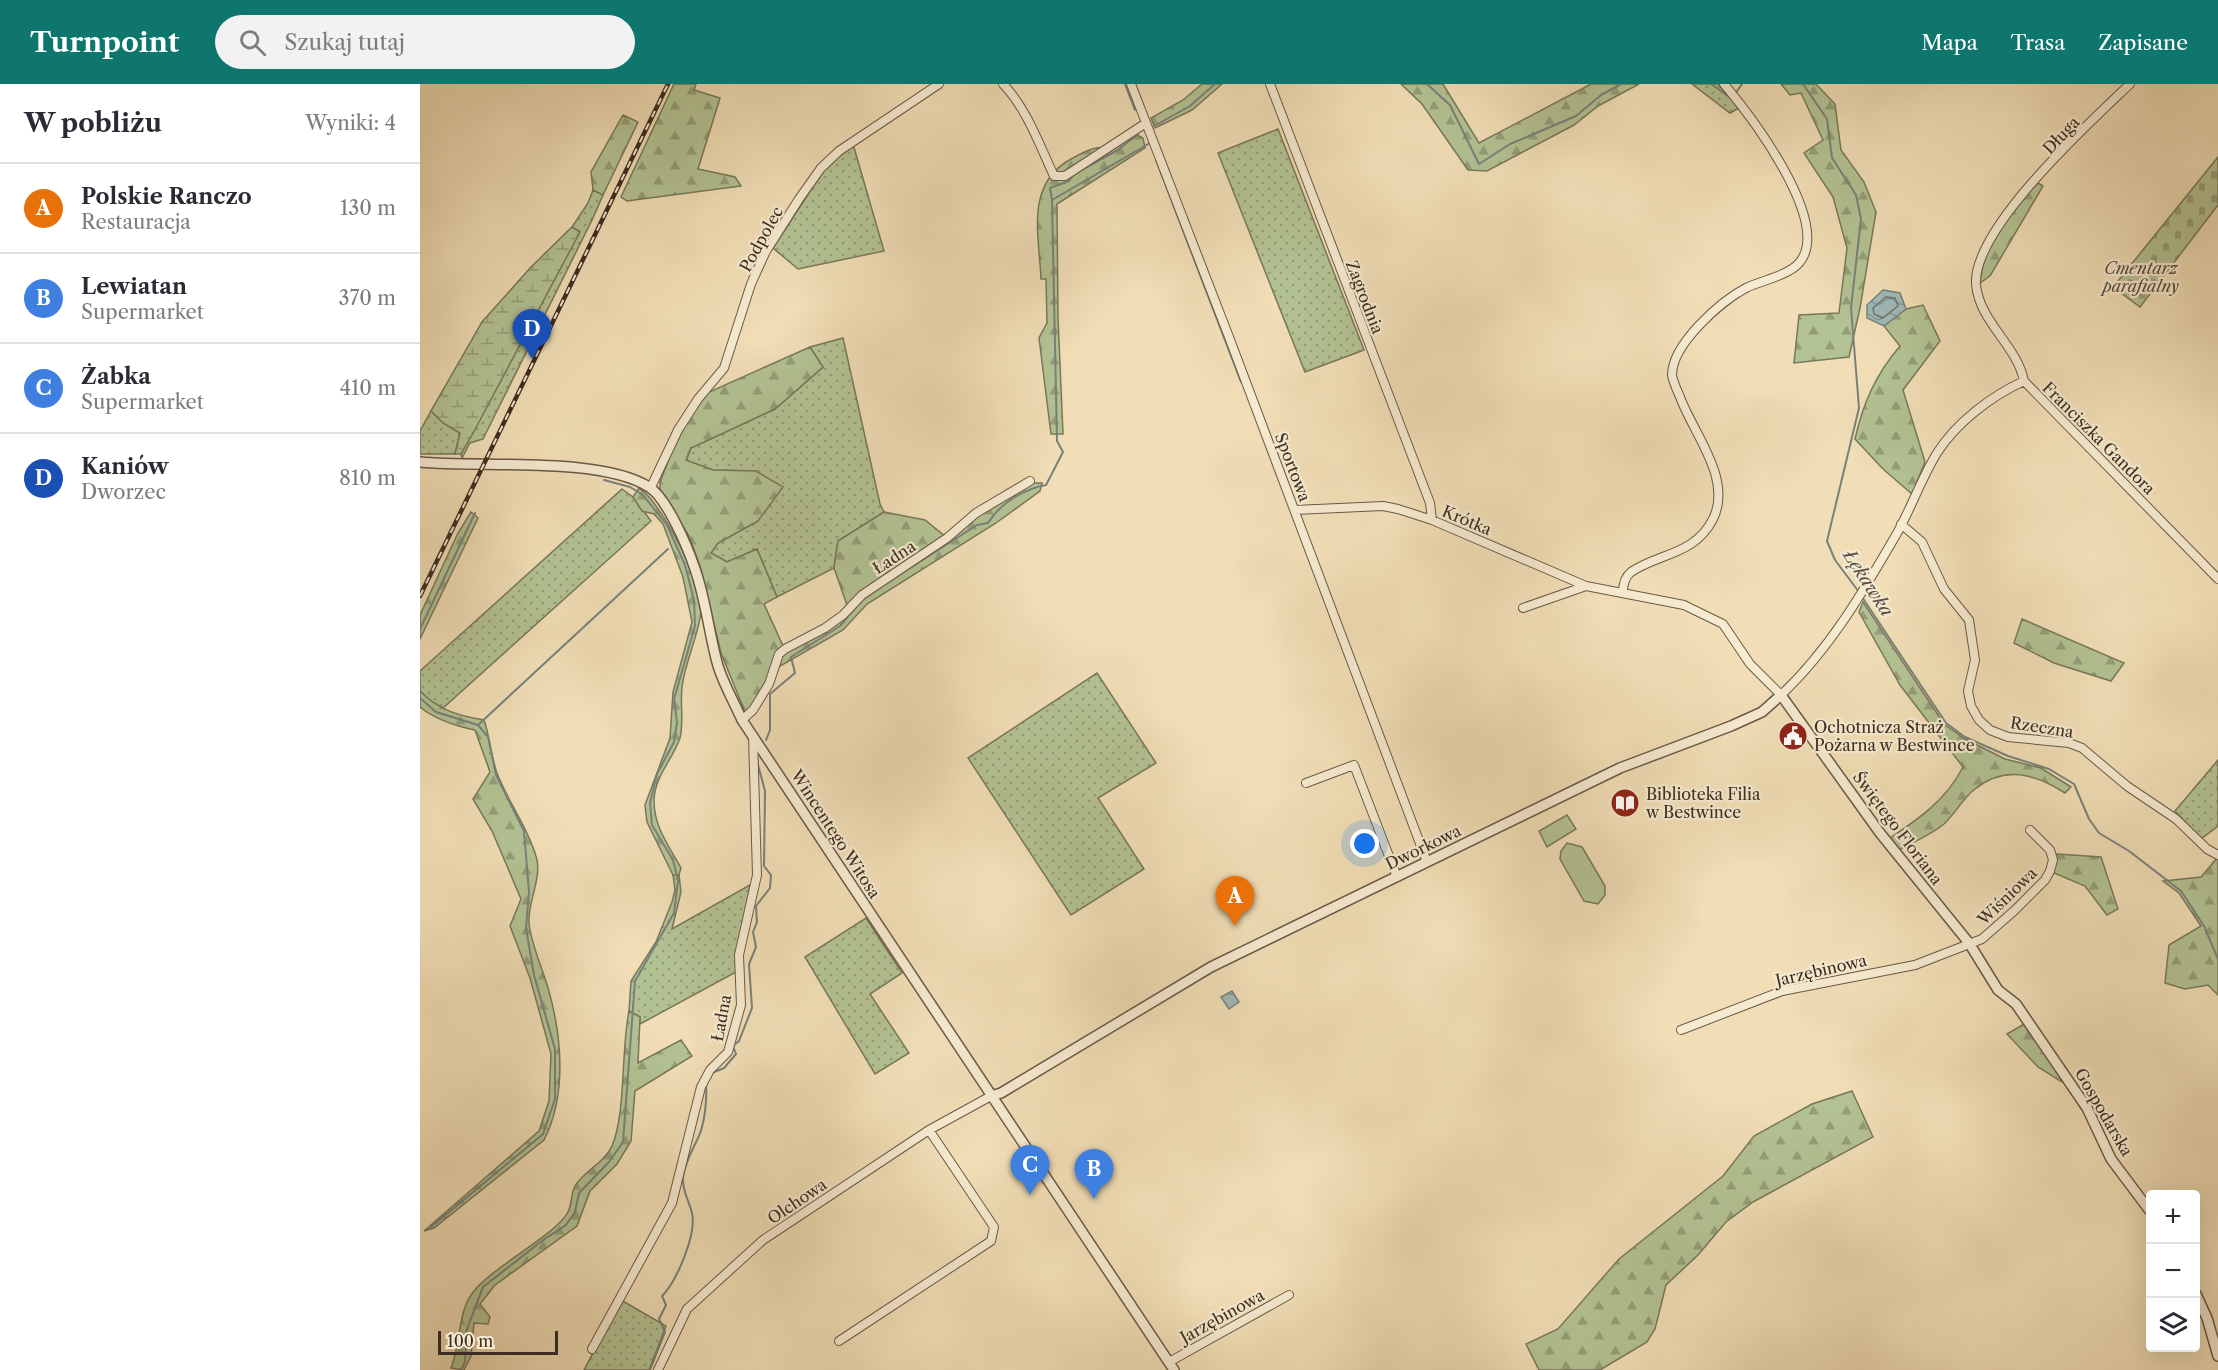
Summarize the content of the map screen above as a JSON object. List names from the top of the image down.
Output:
{
  "streets": {
    "street": [
      "Długa",
      "Podpolec",
      "Zagrodnia",
      "Franciszka Gandora",
      "Sportowa",
      "Krótka",
      "Ładna",
      "Rzeczna",
      "Świętego Floriana",
      "Wincentego Witosa",
      "Dworkowa",
      "Wiśniowa",
      "Jarzębinowa",
      "Gospodarska",
      "Olchowa"
    ]
  },
  "crossings": [
    ["Długa", "Franciszka Gandora"],
    ["Podpolec", "Wincentego Witosa"],
    ["Zagrodnia", "Krótka"],
    ["Sportowa", "Krótka"],
    ["Sportowa", "Dworkowa"],
    ["Krótka", "Świętego Floriana"],
    ["Ładna", "Wincentego Witosa"],
    ["Świętego Floriana", "Dworkowa"],
    ["Świętego Floriana", "Wiśniowa"],
    ["Świętego Floriana", "Jarzębinowa"],
    ["Świętego Floriana", "Gospodarska"],
    ["Wincentego Witosa", "Dworkowa"],
    ["Wincentego Witosa", "Jarzębinowa"],
    ["Wincentego Witosa", "Olchowa"],
    ["Dworkowa", "Olchowa"],
    ["Wiśniowa", "Jarzębinowa"]
  ],
  "water": ["Łękawka"],
  "parks": ["Cmentarz parafialny"],
  "places": {
    "public building": ["Ochotnicza Straż Pożarna w Bestwince"],
    "library": ["Biblioteka Filia w Bestwince"]
  },
  "scale_bar": "100 m",
  "page": {
    "header": "Turnpoint",
    "search": "Szukaj tutaj",
    "nav": ["Mapa", "Trasa", "Zapisane"],
    "heading": ["W pobliżu", "Wyniki: 4"],
    "list": [
      {
        "mark": "A",
        "name": "Polskie Ranczo",
        "note": "Restauracja",
        "value": "130 m"
      },
      {
        "mark": "B",
        "name": "Lewiatan",
        "note": "Supermarket",
        "value": "370 m"
      },
      {
        "mark": "C",
        "name": "Żabka",
        "note": "Supermarket",
        "value": "410 m"
      },
      {
        "mark": "D",
        "name": "Kaniów",
        "note": "Dworzec",
        "value": "810 m"
      }
    ],
    "pins": [
      "D",
      "A",
      "C",
      "B"
    ],
    "map_buttons": ["+", "−"],
    "scale": "100 m"
  }
}
